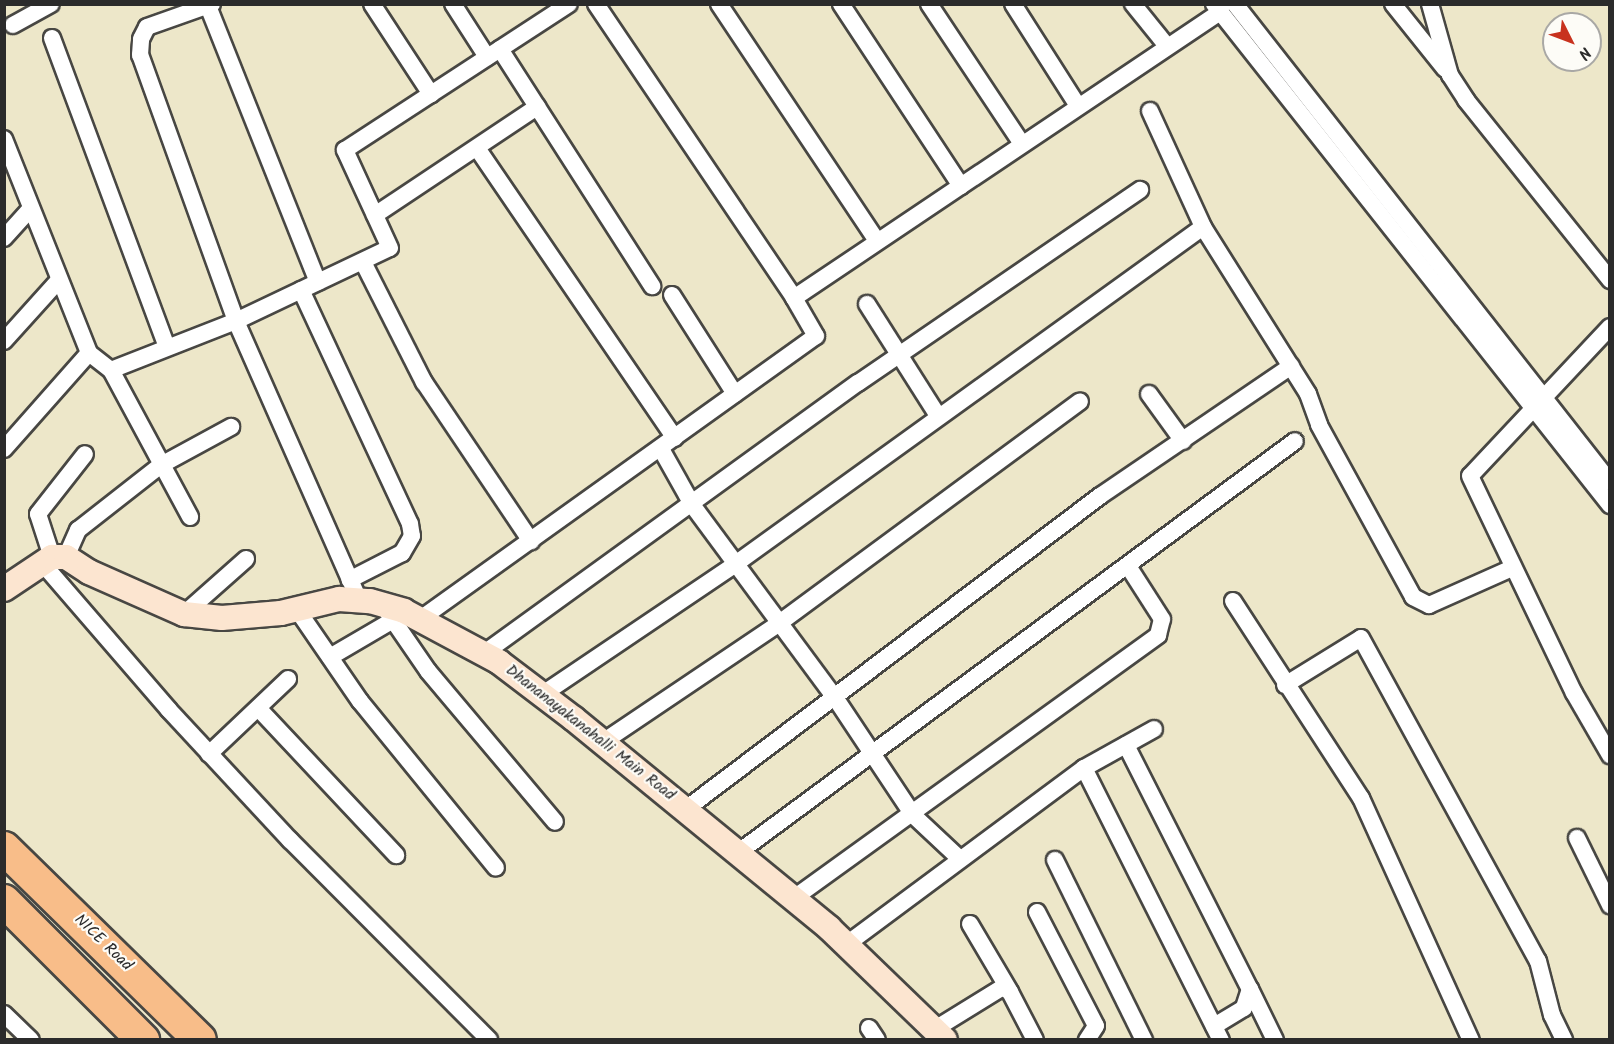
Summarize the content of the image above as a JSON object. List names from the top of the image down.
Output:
{
  "streets": {
    "highway": ["NICE Road"],
    "street": ["Dhananayakanahalli Main Road"]
  },
  "north": "bottom right"
}
